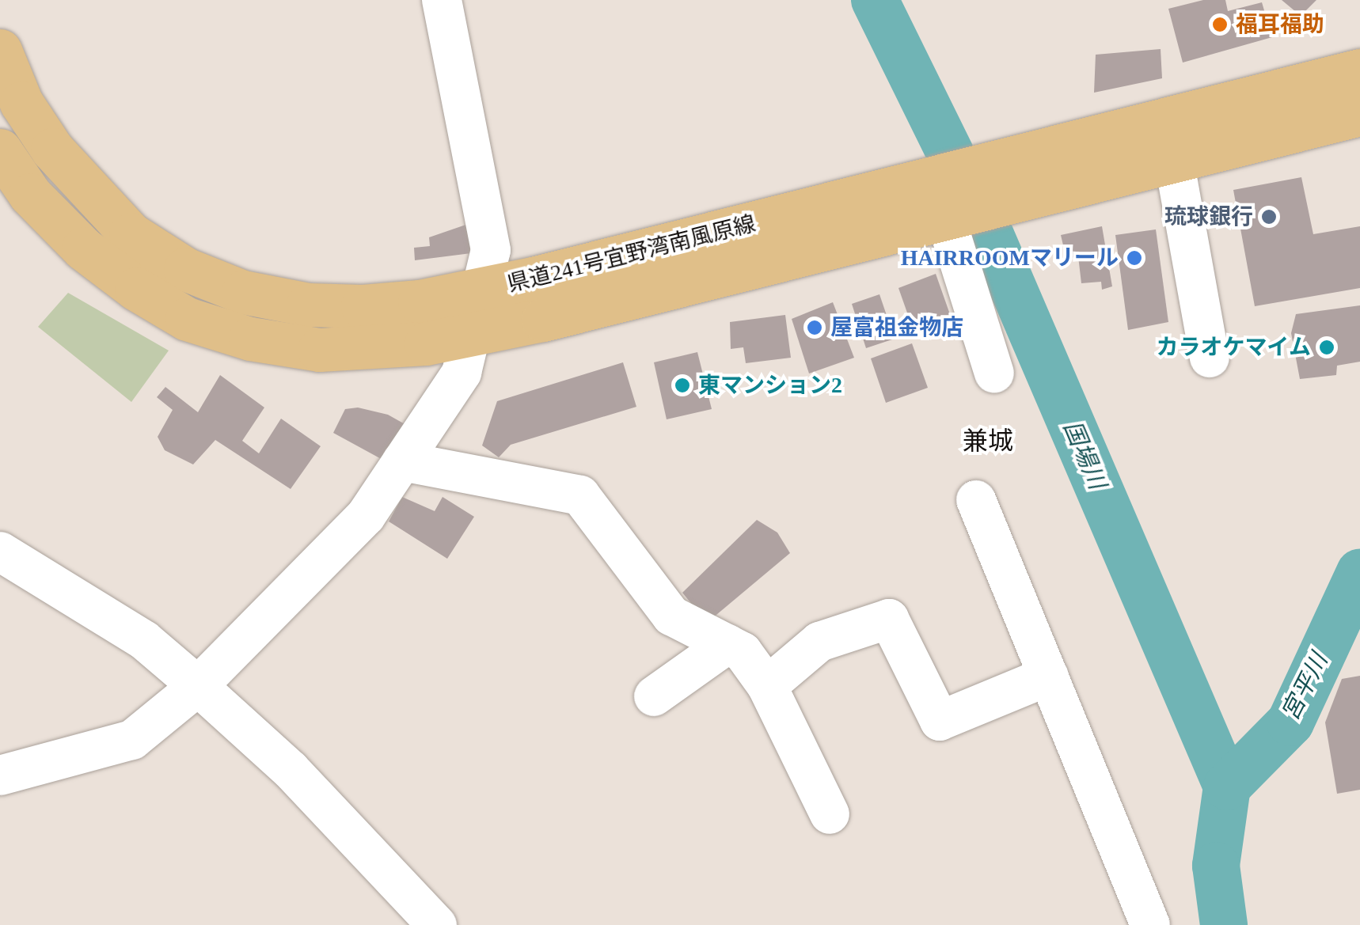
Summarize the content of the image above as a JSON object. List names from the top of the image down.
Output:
{
  "streets": {
    "main road": ["県道241号宜野湾南風原線"]
  },
  "districts": ["兼城"],
  "water": ["国場川", "宮平川"],
  "places": [
    "福耳福助",
    "琉球銀行",
    "HAIRROOMマリール",
    "屋富祖金物店",
    "カラオケマイム",
    "東マンション2"
  ]
}
